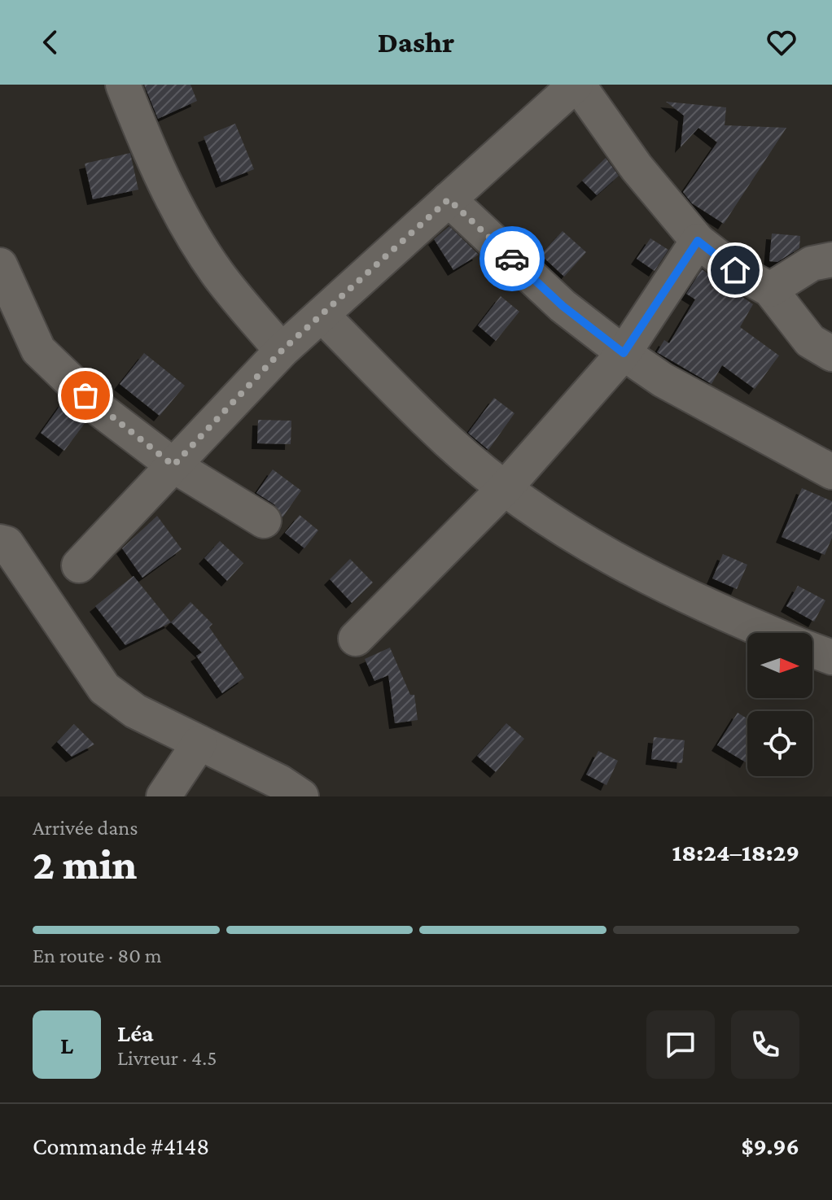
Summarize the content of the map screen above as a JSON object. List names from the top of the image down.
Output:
{
  "north": "right",
  "page": {
    "header": "Dashr",
    "heading": ["2 min", "Arrivée dans", "18:24–18:29"],
    "panel": [
      "Léa",
      "Livreur · 4.5",
      "Commande #4148",
      "$9.96"
    ],
    "bar": "En route · 80 m",
    "round": "L"
  }
}
